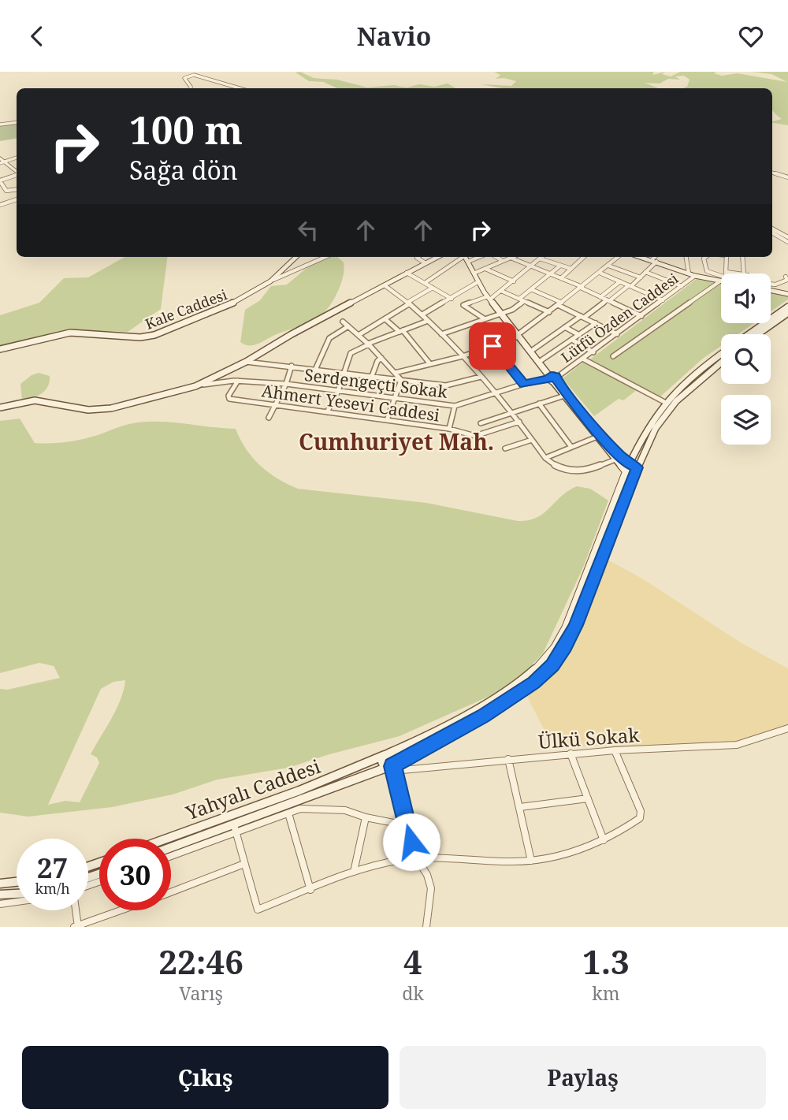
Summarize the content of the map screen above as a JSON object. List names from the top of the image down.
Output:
{
  "streets": {
    "main road": ["Kale Caddesi", "Yahyalı Caddesi"],
    "street": [
      "Lütfü Özden Caddesi",
      "Serdengeçti Sokak",
      "Ahmert Yesevi Caddesi",
      "Ülkü Sokak"
    ]
  },
  "crossings": [
    ["Lütfü Özden Caddesi", "Serdengeçti Sokak"],
    ["Serdengeçti Sokak", "Ahmert Yesevi Caddesi"],
    ["Ülkü Sokak", "Yahyalı Caddesi"]
  ],
  "districts": ["Cumhuriyet Mah."],
  "page": {
    "header": "Navio",
    "turn": ["100 m", "Sağa dön"],
    "speed": "27 km/h",
    "limit": "30",
    "eta": [
      "22:46",
      "Varış",
      "4",
      "dk",
      "1.3",
      "km"
    ],
    "buttons": ["Çıkış", "Paylaş"]
  }
}
